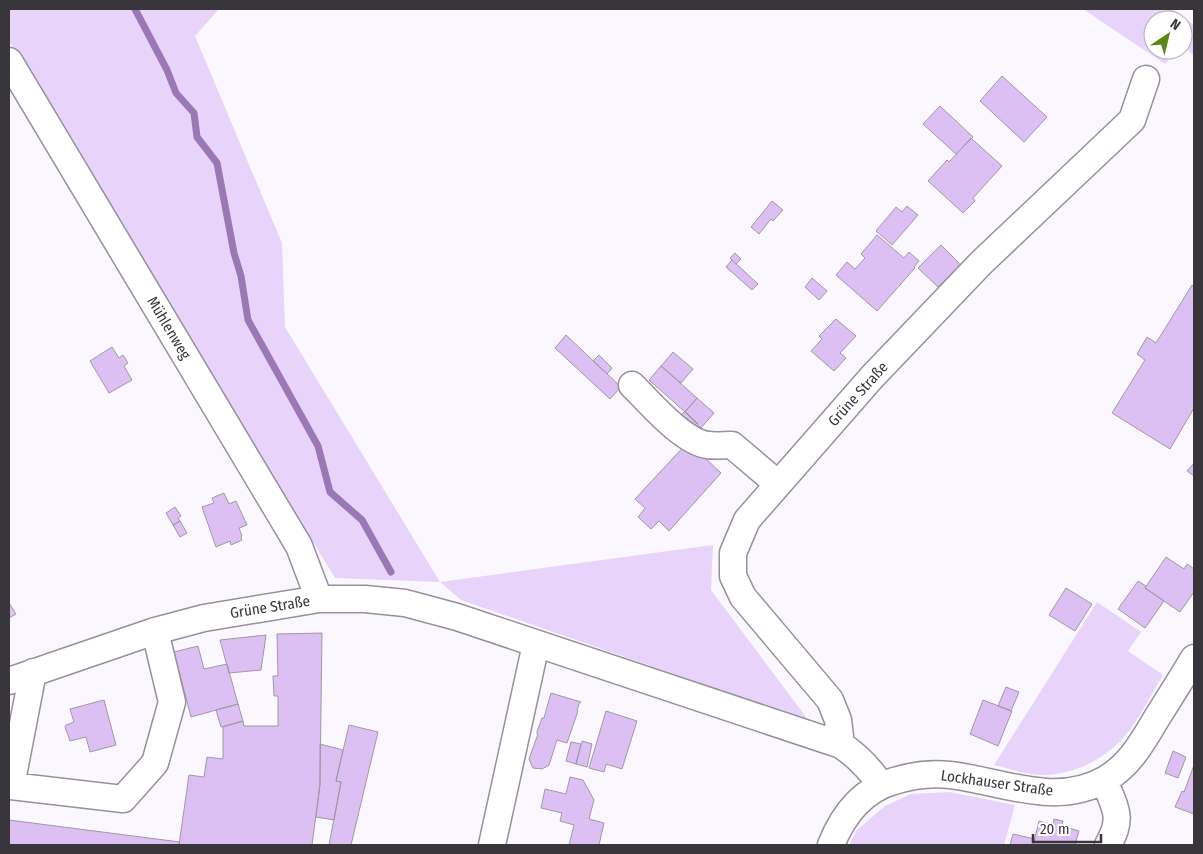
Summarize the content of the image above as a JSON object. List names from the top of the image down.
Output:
{
  "streets": {
    "street": ["Mühlenweg", "Grüne Straße", "Lockhauser Straße"]
  },
  "crossings": [
    ["Mühlenweg", "Grüne Straße"],
    ["Grüne Straße", "Lockhauser Straße"]
  ],
  "scale_bar": "20 m",
  "north": "top right"
}
